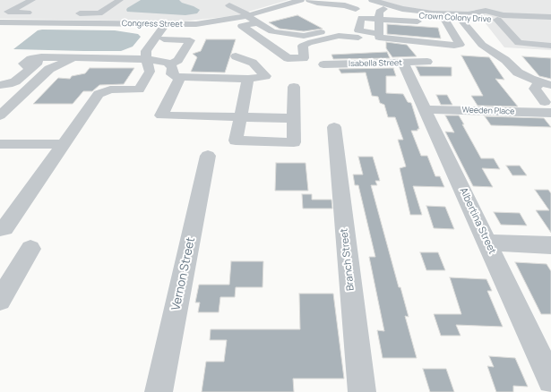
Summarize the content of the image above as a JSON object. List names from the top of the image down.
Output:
{
  "streets": {
    "street": [
      "Crown Colony Drive",
      "Congress Street",
      "Isabella Street",
      "Weeden Place",
      "Albertina Street",
      "Branch Street",
      "Vernon Street"
    ]
  },
  "crossings": [
    ["Isabella Street", "Albertina Street"],
    ["Weeden Place", "Albertina Street"]
  ]
}
